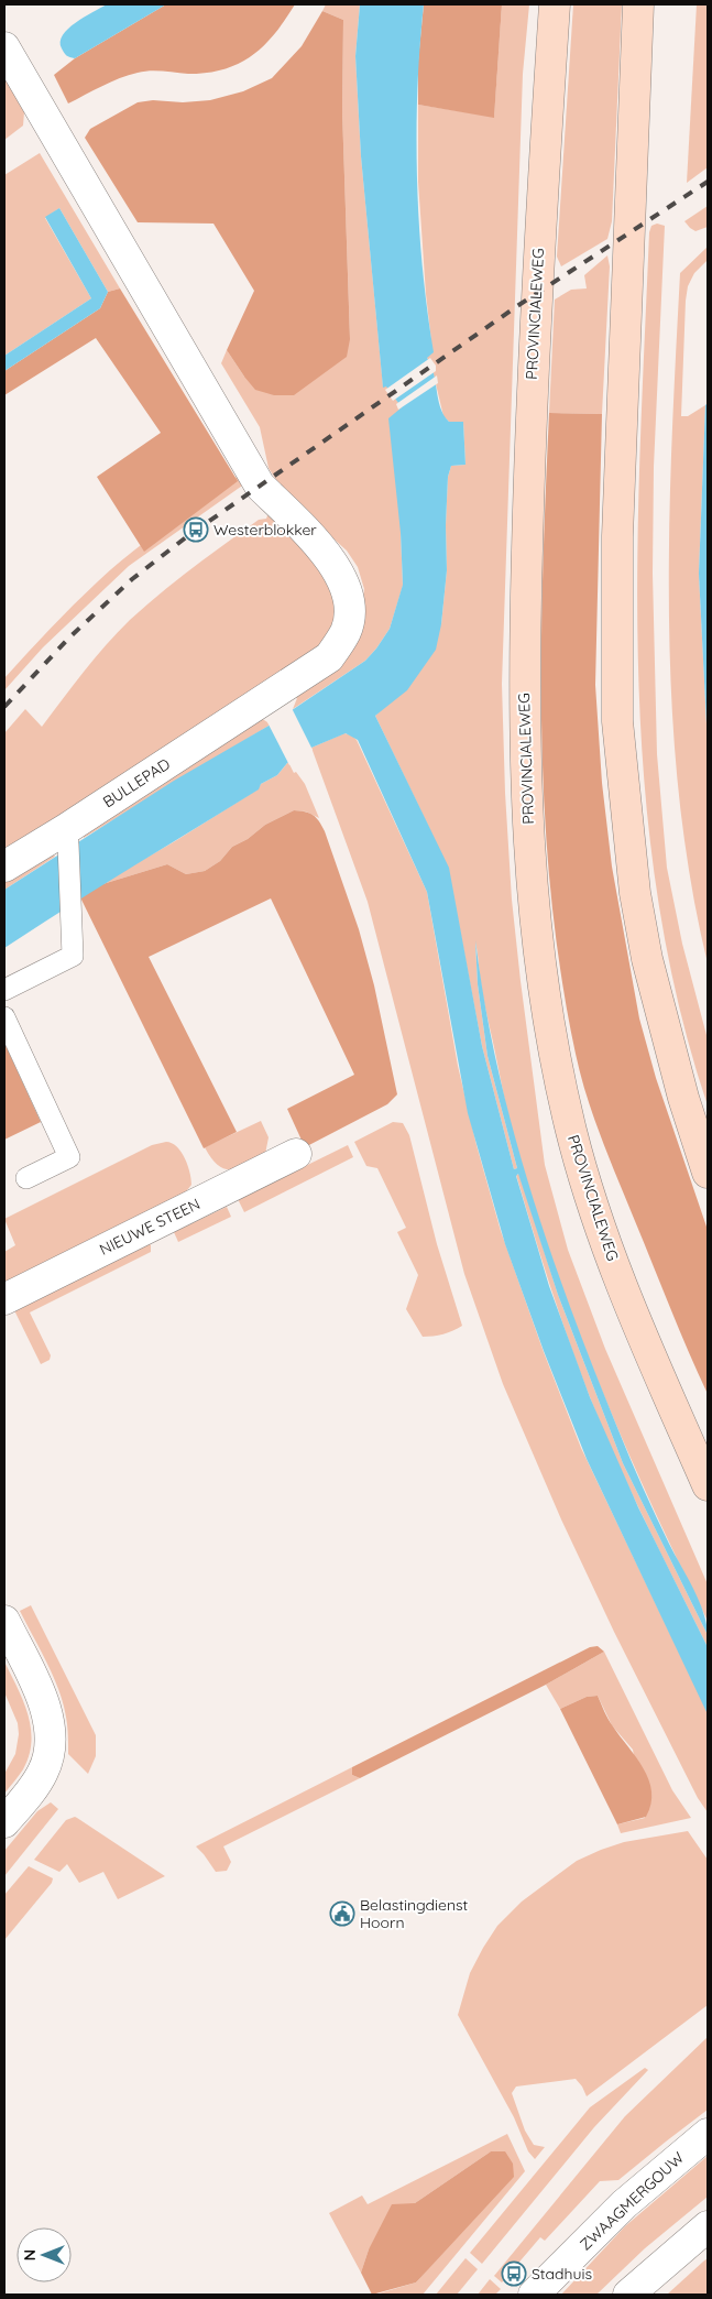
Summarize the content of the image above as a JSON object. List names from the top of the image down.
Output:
{
  "streets": {
    "main road": ["PROVINCIALEWEG"],
    "street": ["BULLEPAD", "NIEUWE STEEN", "ZWAAGMERGOUW"]
  },
  "places": {
    "bus stop": ["Westerblokker", "Stadhuis"],
    "public building": ["Belastingdienst Hoorn"]
  },
  "north": "left"
}
